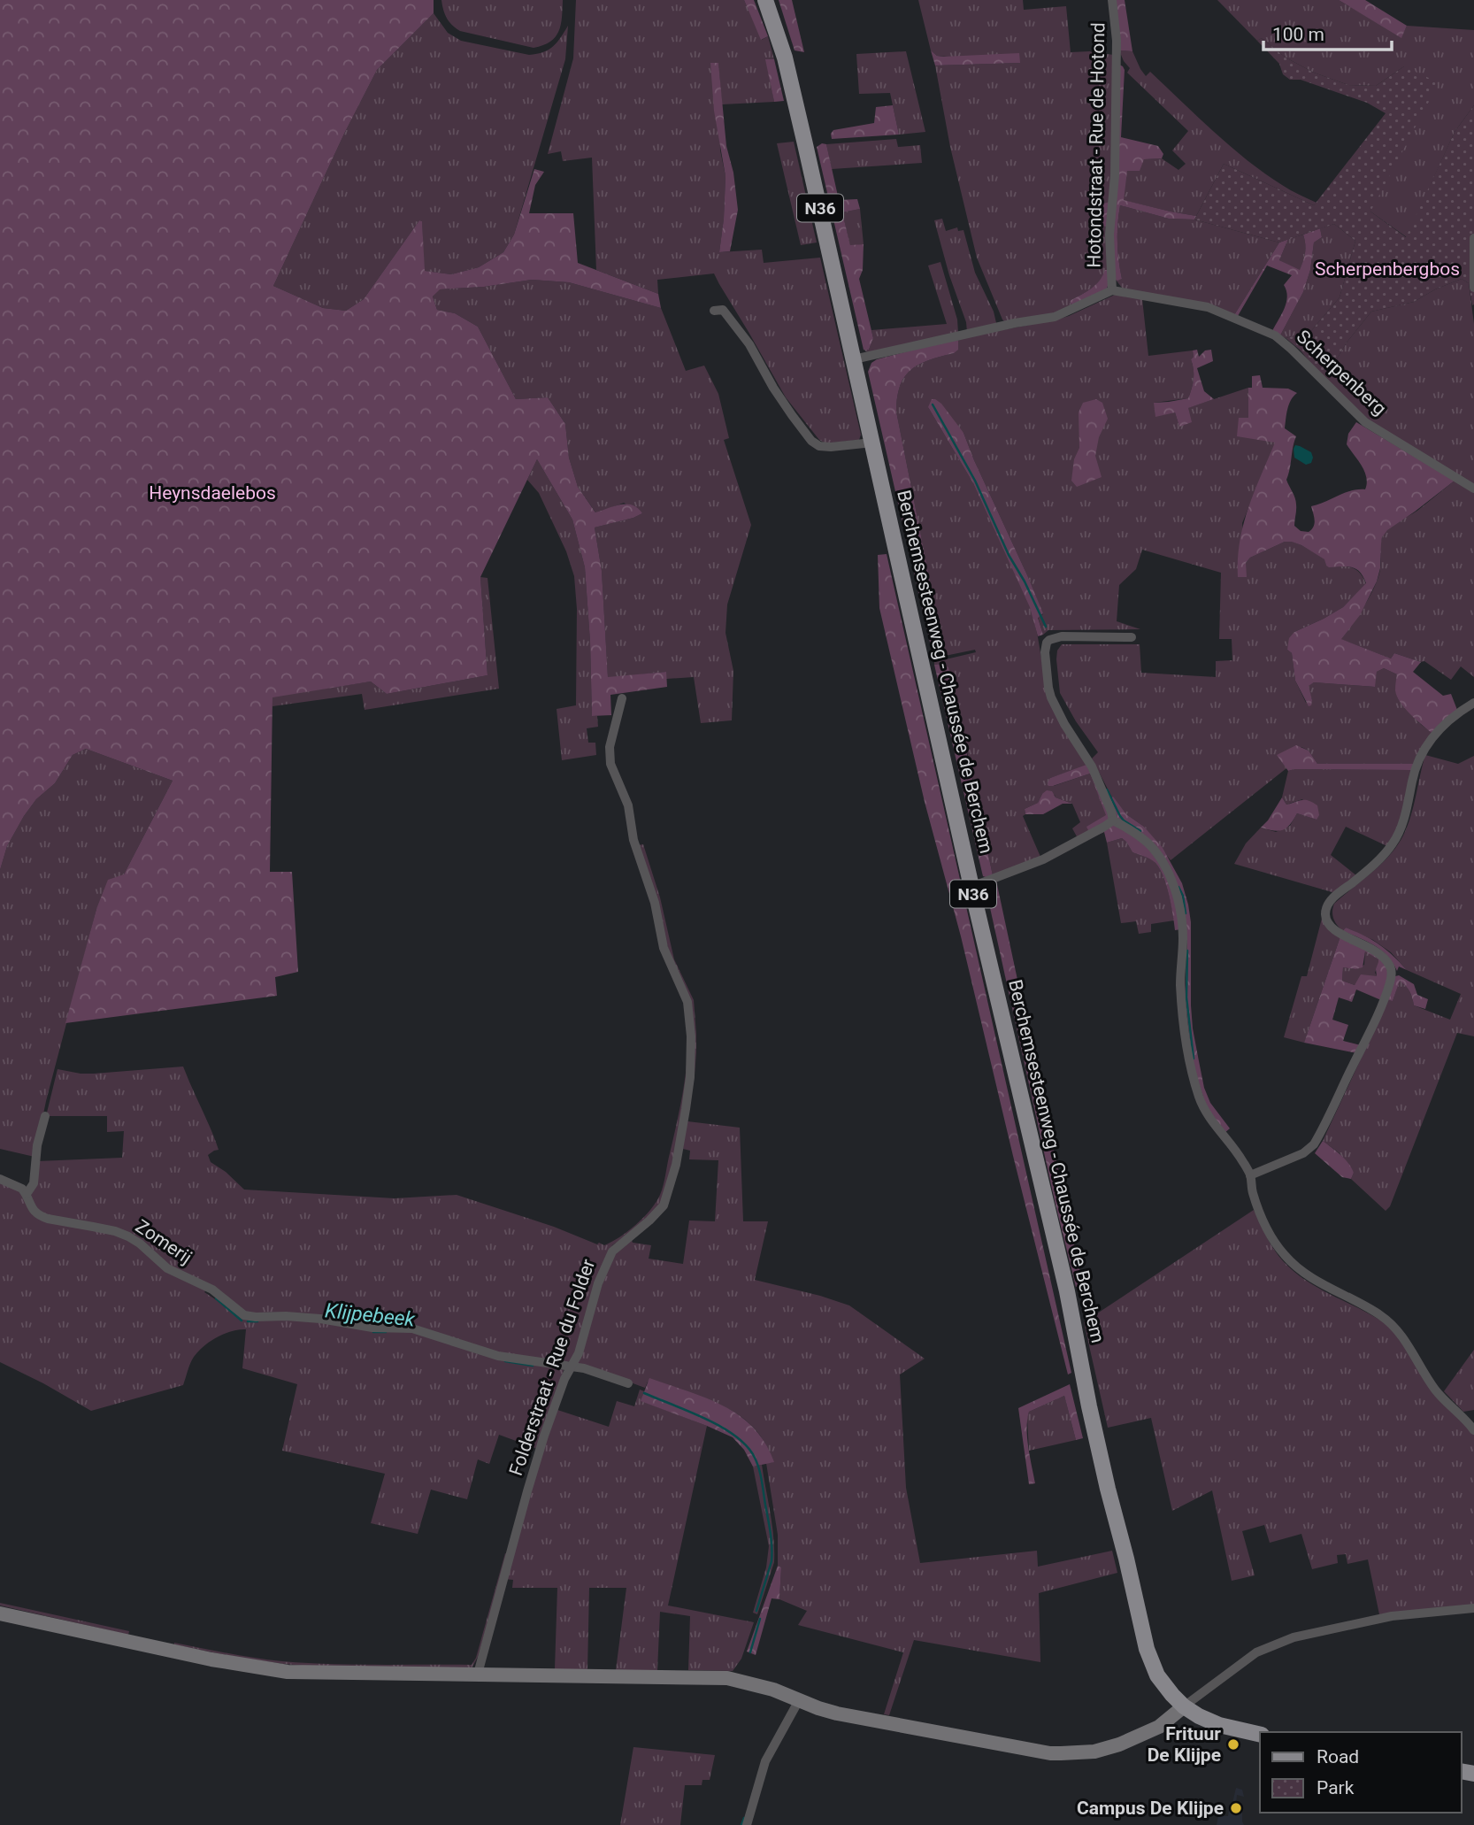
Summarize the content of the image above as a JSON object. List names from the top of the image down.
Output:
{
  "streets": {
    "main road": ["N36", "Berchemsesteenweg - Chaussée de Berchem"],
    "street": [
      "Hotondstraat - Rue de Hotond",
      "Scherpenberg",
      "Zomerij",
      "Folderstraat - Rue du Folder"
    ]
  },
  "crossings": [
    ["Hotondstraat - Rue de Hotond", "Scherpenberg"],
    ["N36", "Berchemsesteenweg - Chaussée de Berchem"],
    ["Zomerij", "Folderstraat - Rue du Folder"]
  ],
  "water": ["Klijpebeek"],
  "parks": ["Scherpenbergbos", "Heynsdaelebos"],
  "places": ["Frituur De Klijpe", "Campus De Klijpe"],
  "legend": ["Road", "Park"],
  "scale_bar": "100 m"
}
